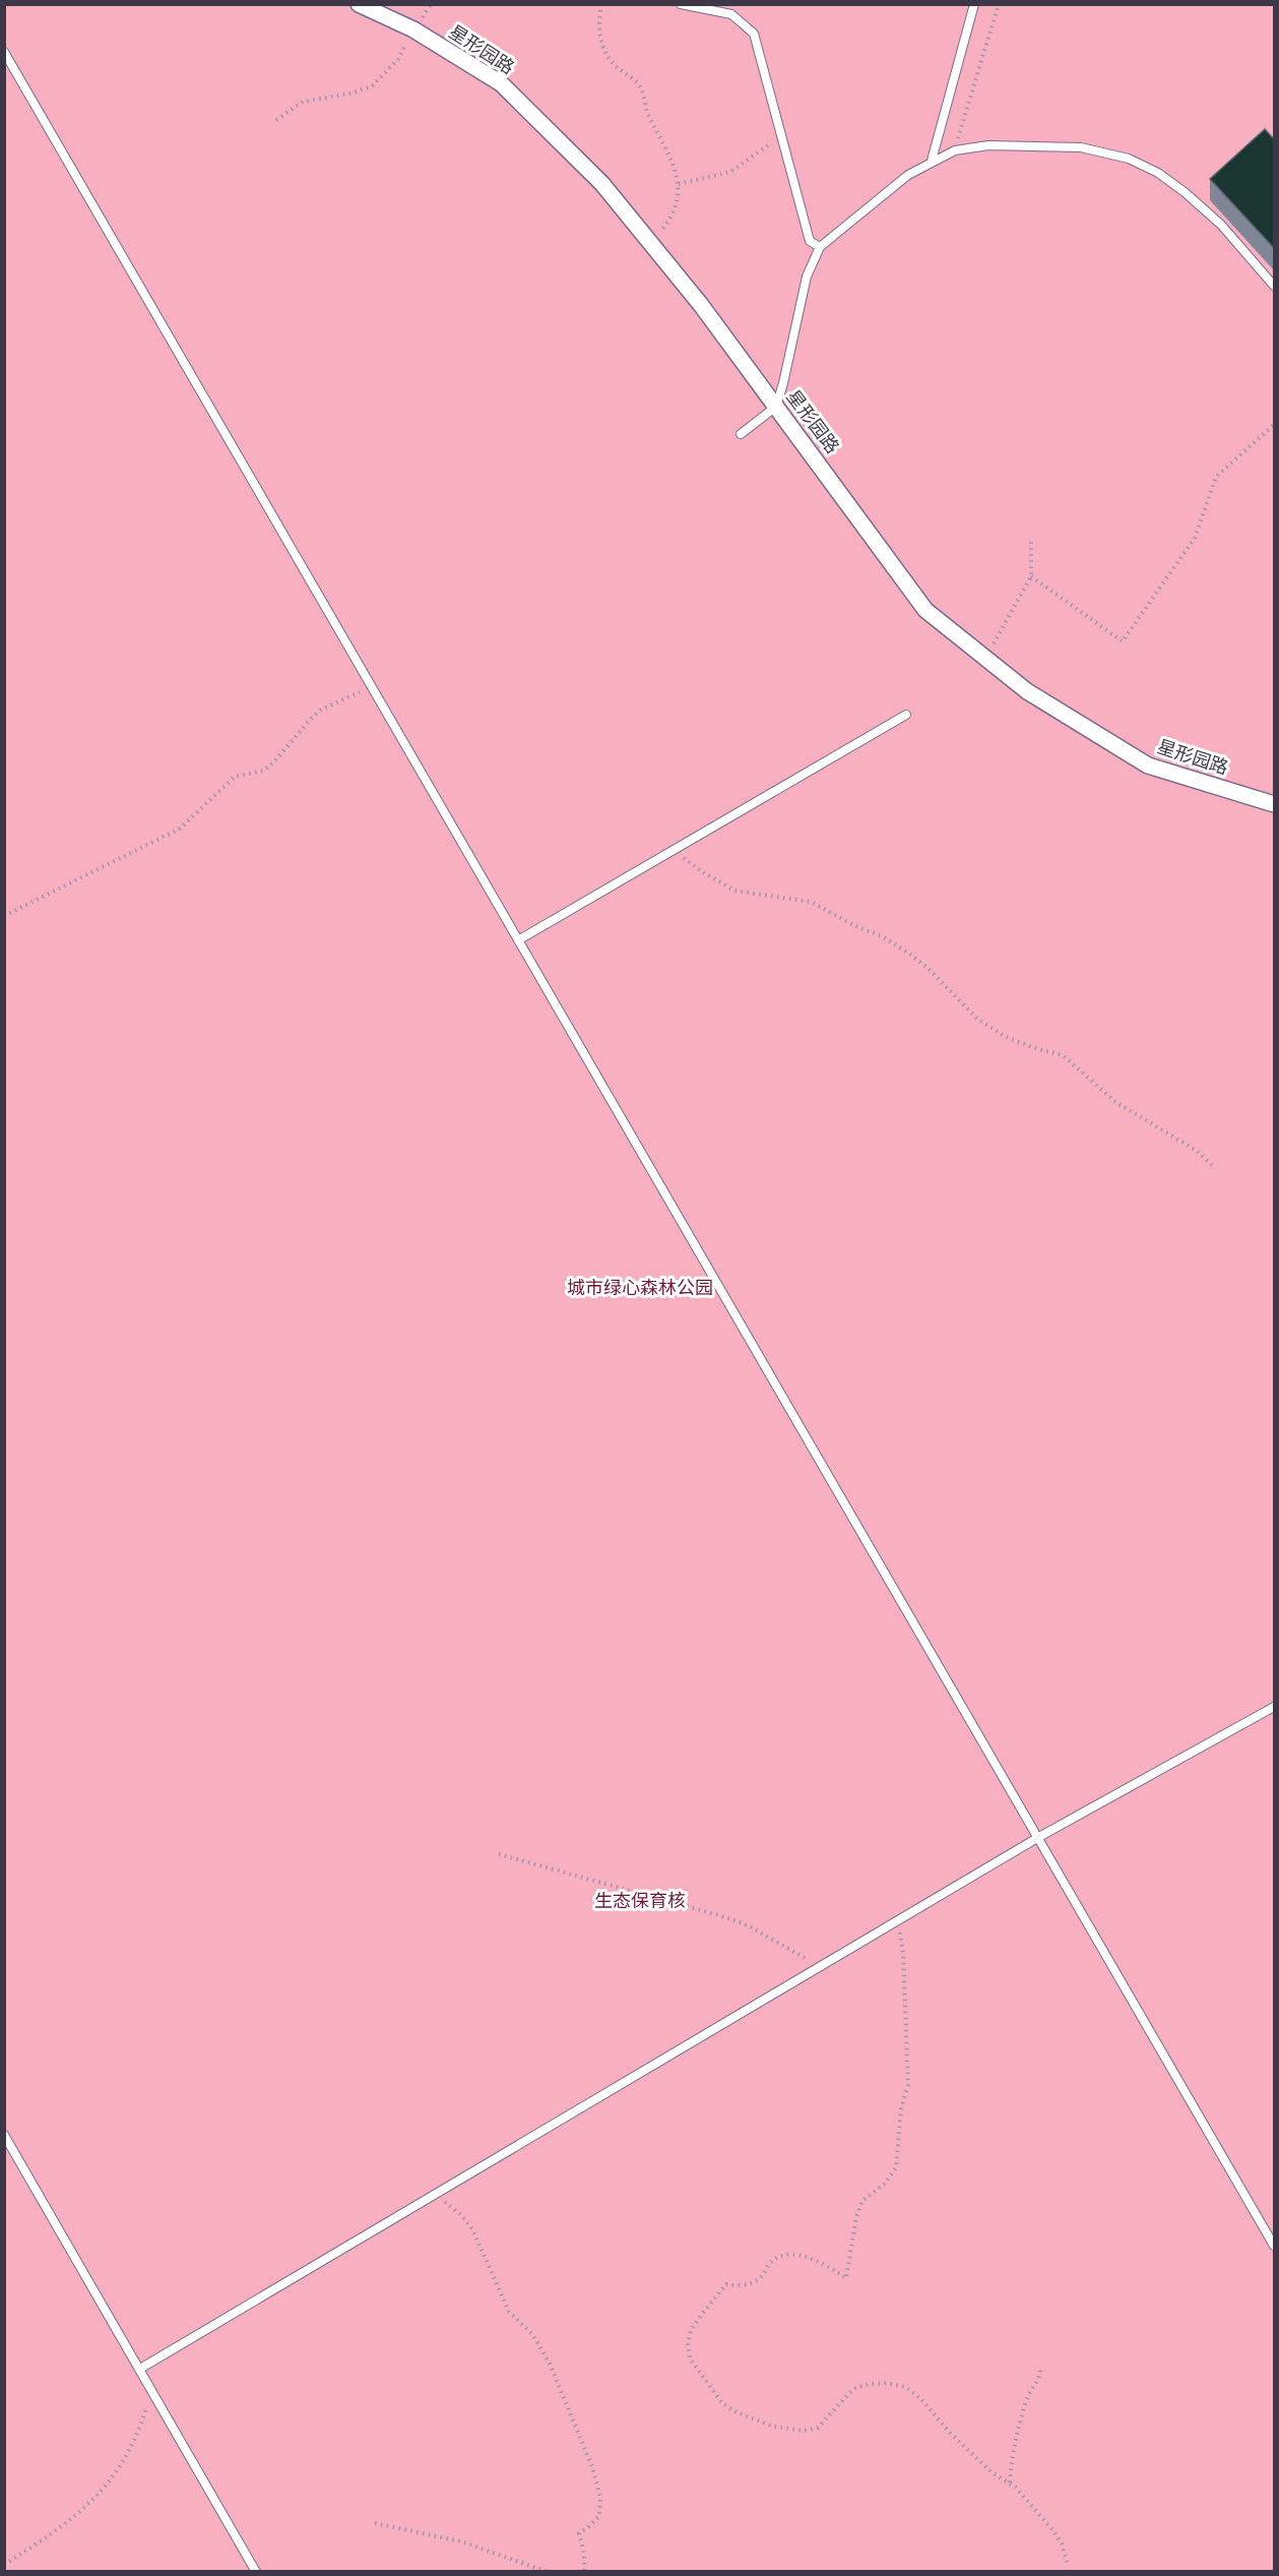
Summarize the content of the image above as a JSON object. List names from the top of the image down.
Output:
{
  "streets": {
    "street": ["星形园路"]
  },
  "parks": ["城市绿心森林公园", "生态保育核"]
}
